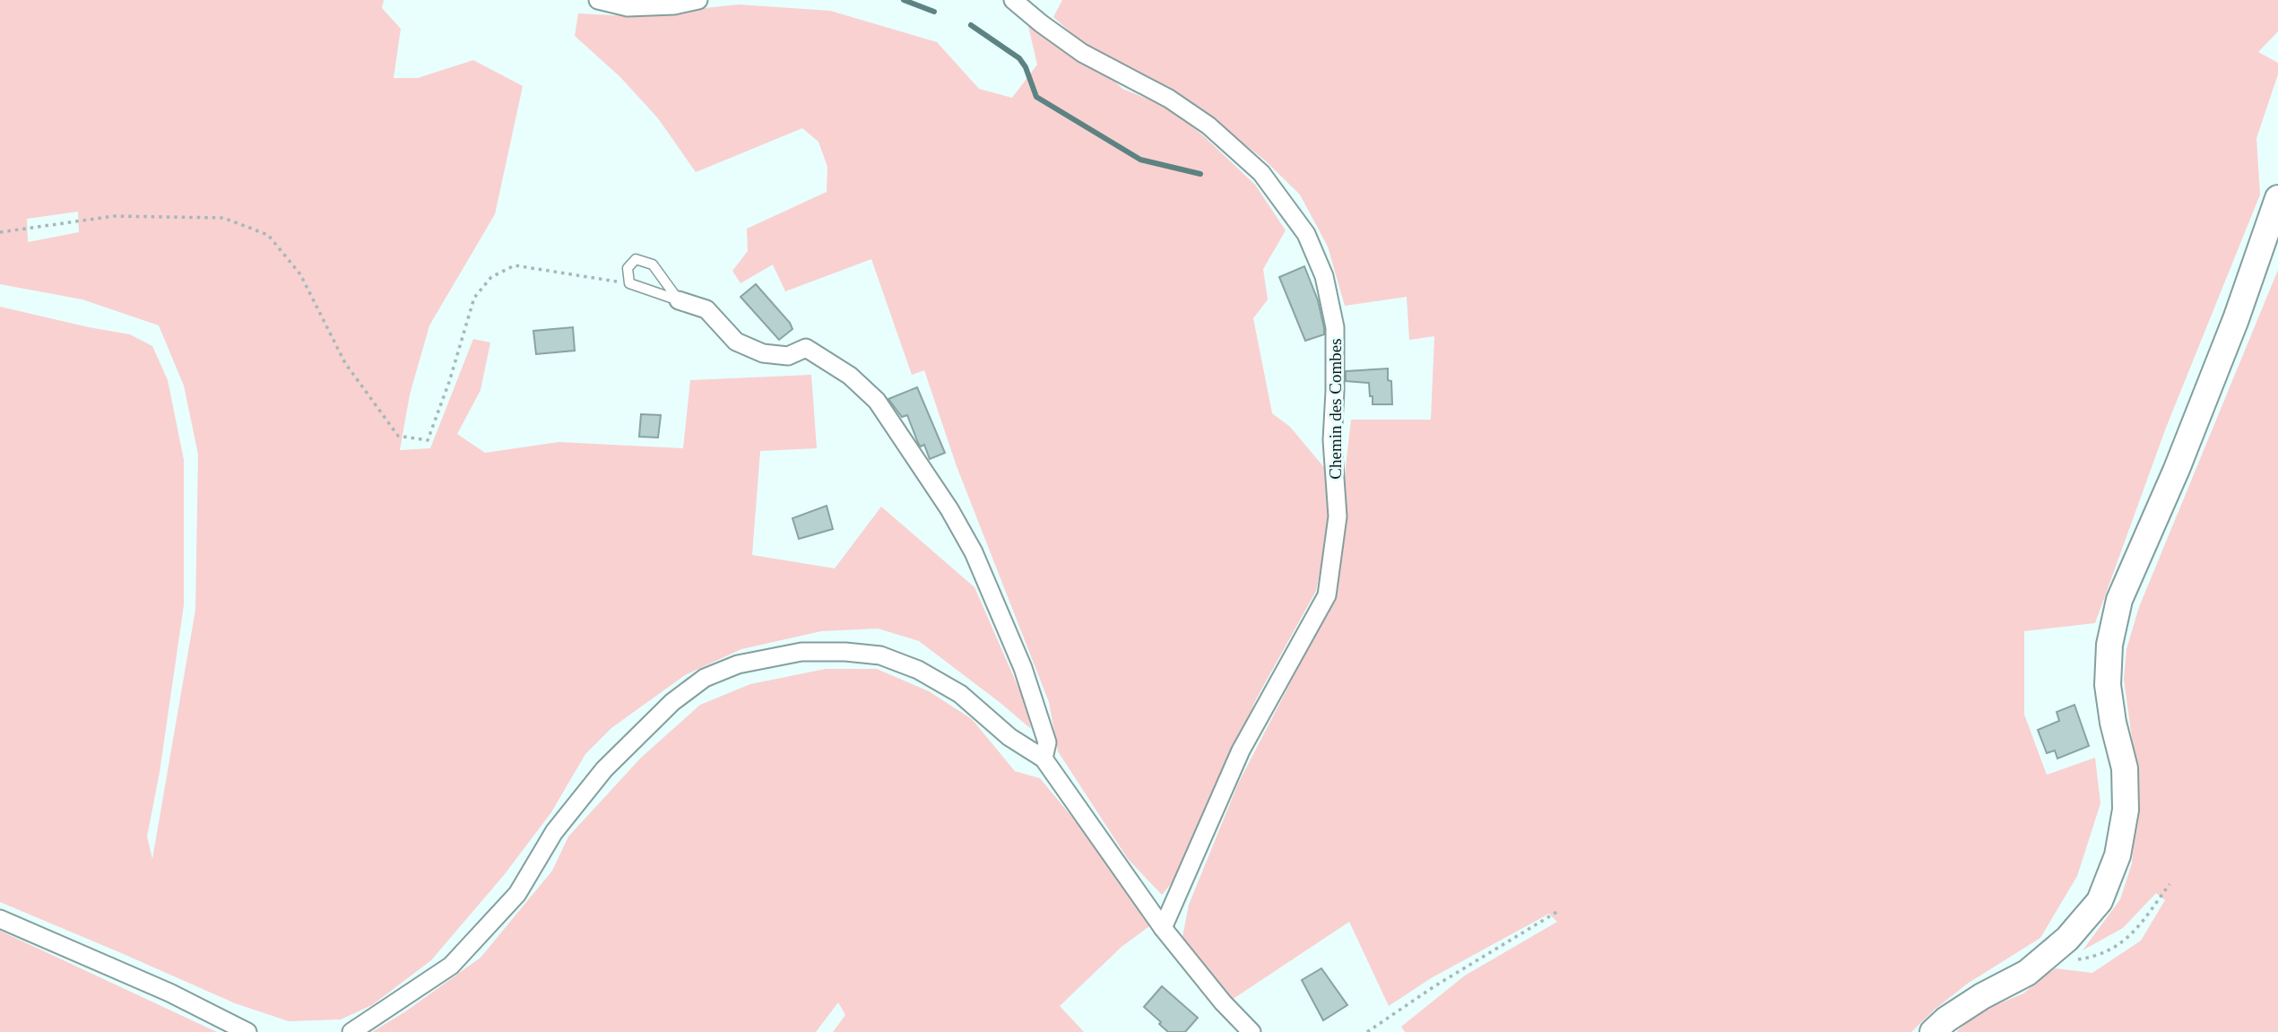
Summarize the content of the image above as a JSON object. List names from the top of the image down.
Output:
{
  "streets": {
    "street": ["Chemin des Combes"]
  }
}
